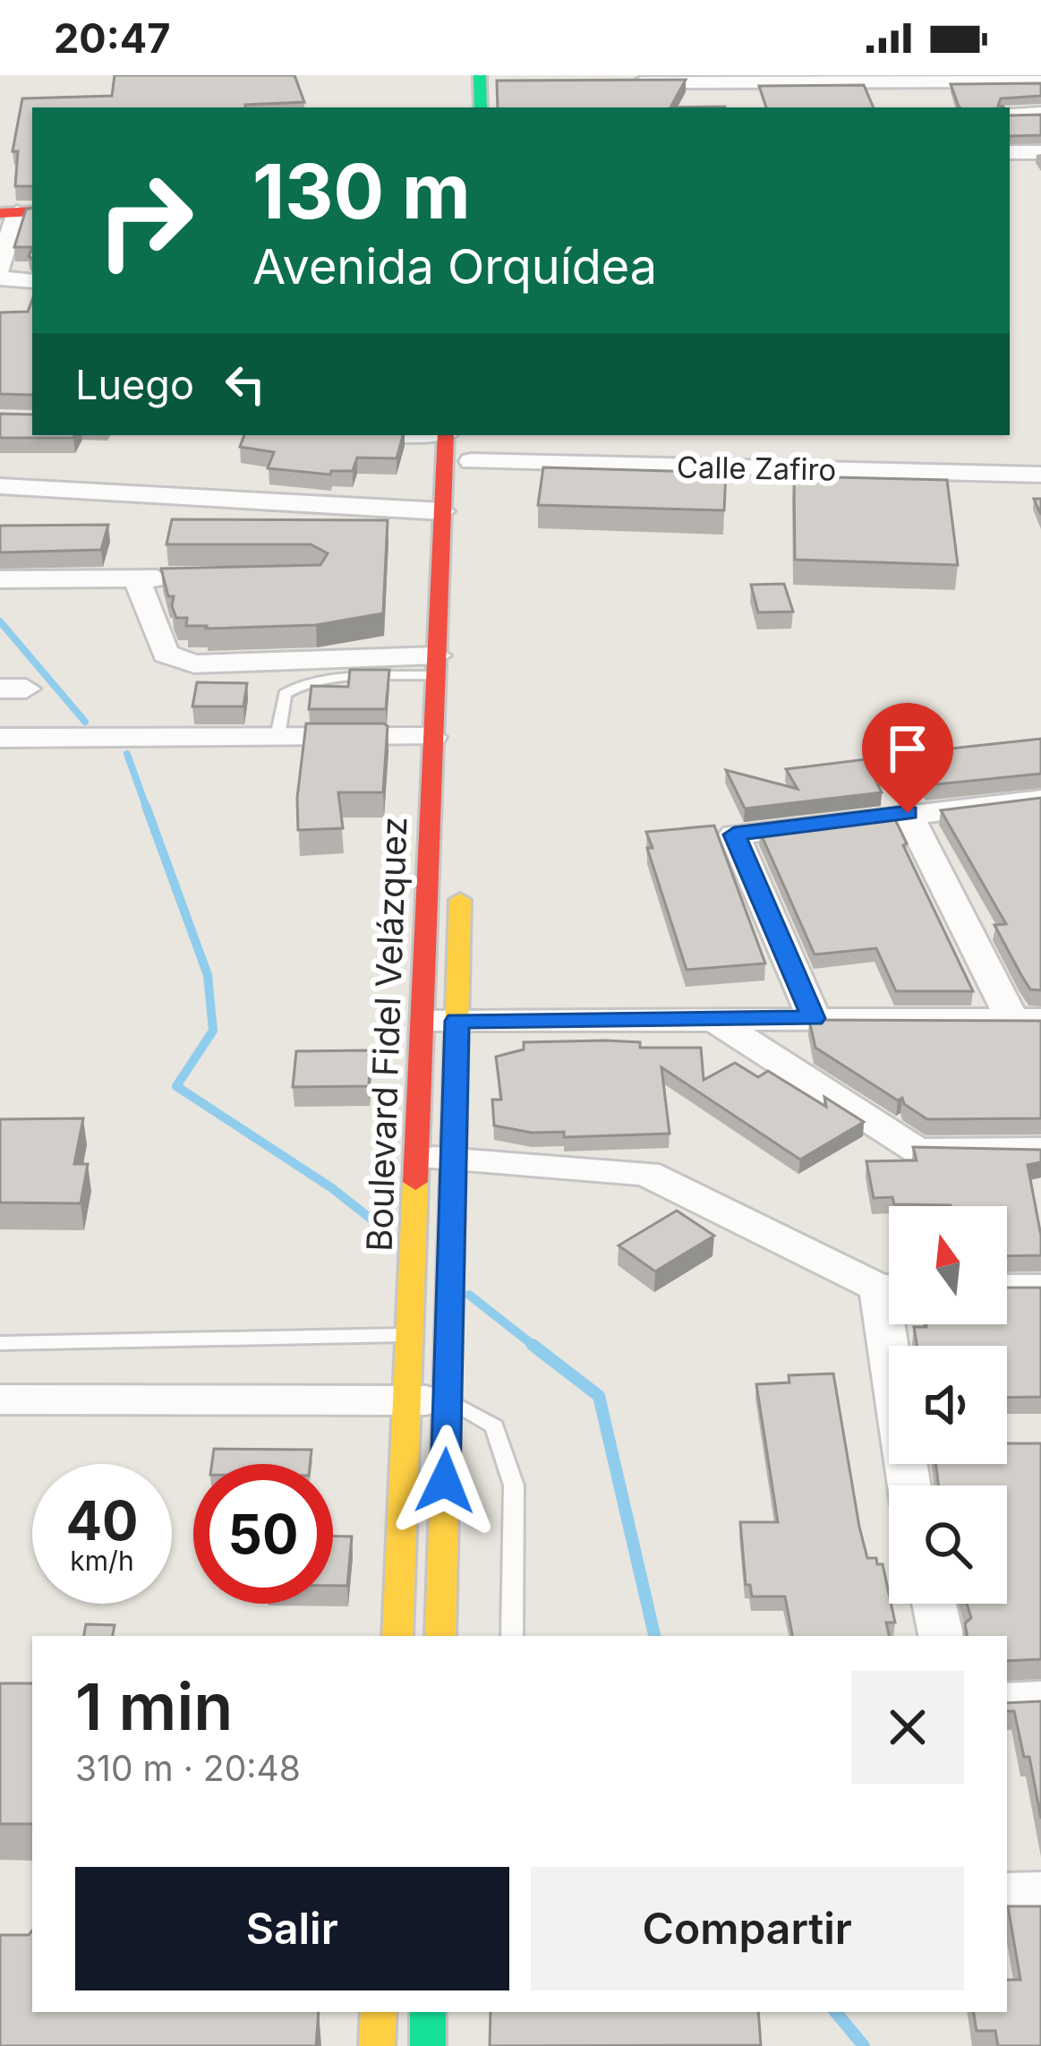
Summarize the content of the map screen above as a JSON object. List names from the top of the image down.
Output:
{
  "streets": {
    "main road": ["Boulevard Fidel Velázquez"],
    "street": ["Calle Zafiro"]
  },
  "north": "top",
  "page": {
    "status": "20:47",
    "turn": ["130 m", "Avenida Orquídea"],
    "then": "Luego",
    "speed": "40 km/h",
    "limit": "50",
    "heading": ["1 min", "310 m · 20:48"],
    "buttons": ["Salir", "Compartir"]
  }
}
